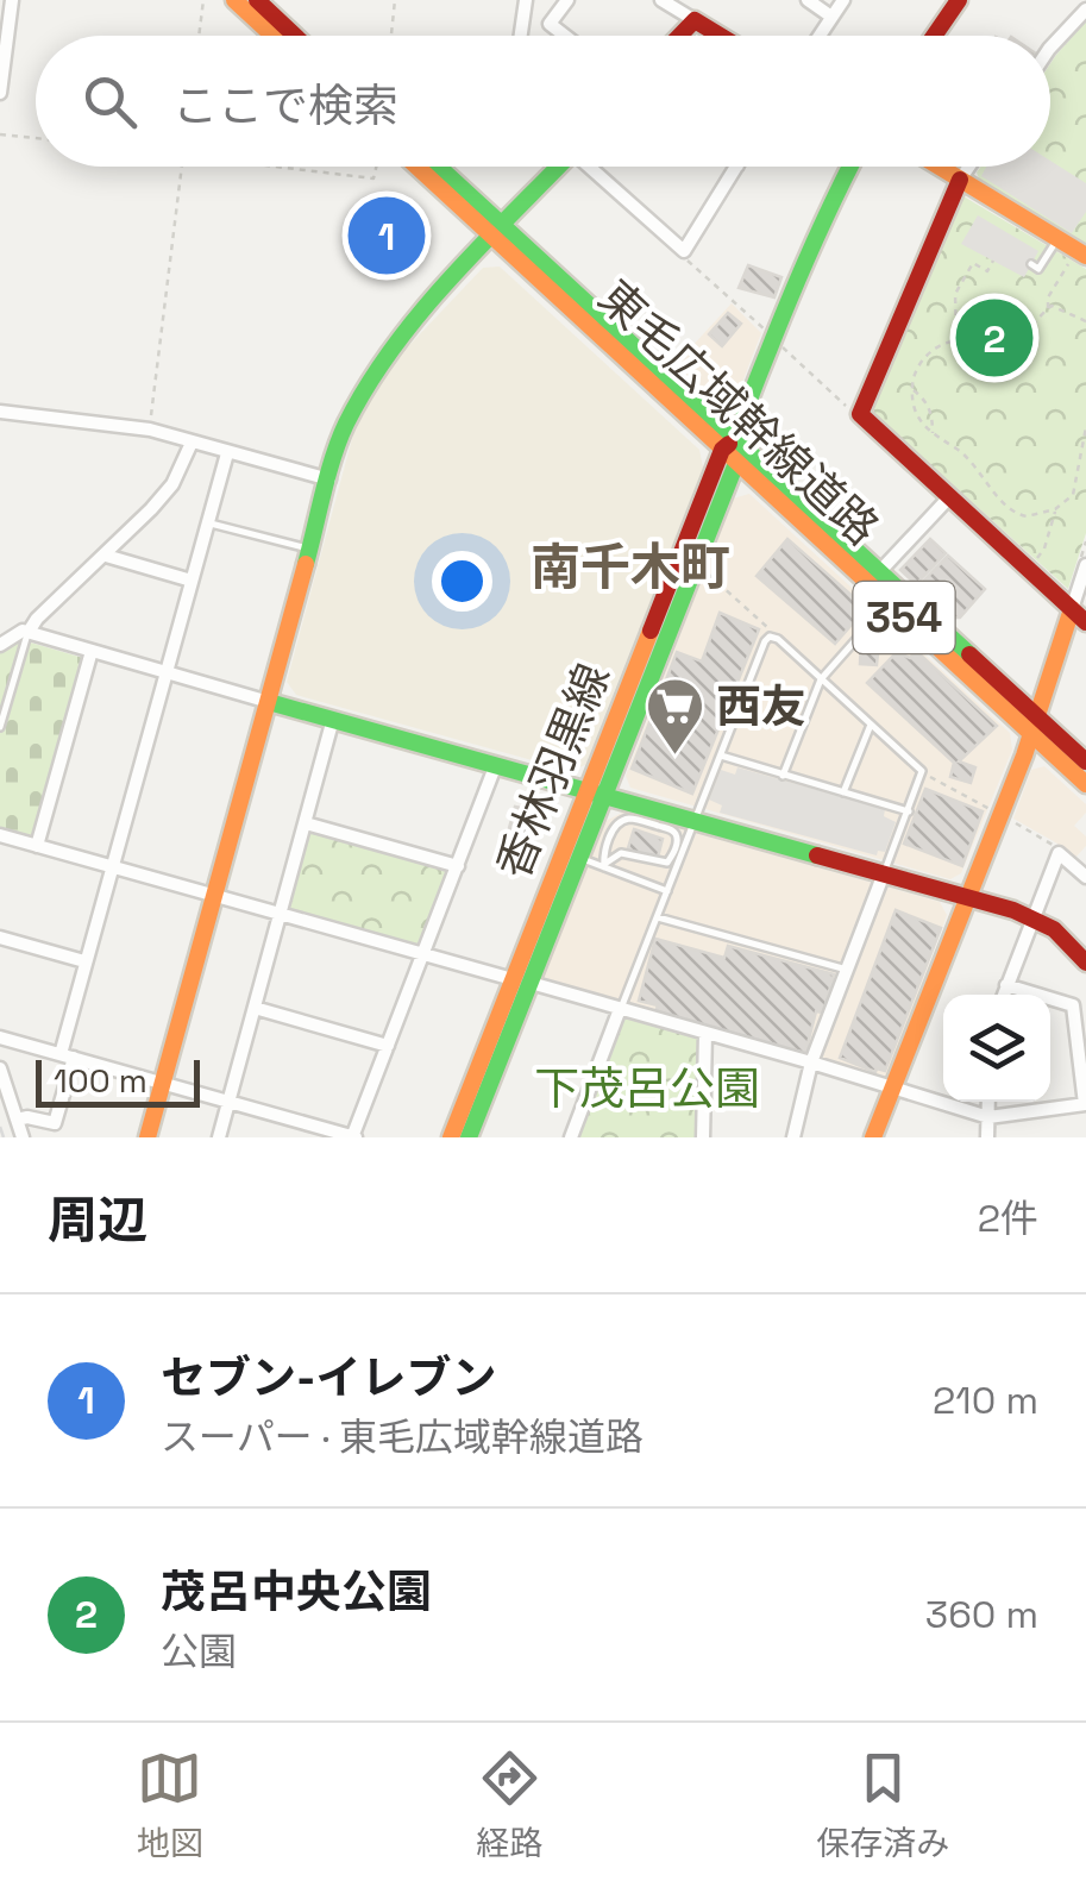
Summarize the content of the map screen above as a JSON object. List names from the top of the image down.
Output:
{
  "streets": {
    "main road": ["東毛広域幹線道路", "354", "香林羽黒線"]
  },
  "crossings": [
    ["東毛広域幹線道路", "香林羽黒線"]
  ],
  "districts": ["南千木町"],
  "parks": ["下茂呂公園"],
  "places": {
    "supermarket": ["西友"]
  },
  "scale_bar": "100 m",
  "page": {
    "search": "ここで検索",
    "pins": ["1", "2"],
    "scale": "100 m",
    "heading": ["周辺", "2件"],
    "list": [
      {
        "mark": "1",
        "name": "セブン-イレブン",
        "note": "スーパー · 東毛広域幹線道路",
        "value": "210 m"
      },
      {
        "mark": "2",
        "name": "茂呂中央公園",
        "note": "公園",
        "value": "360 m"
      }
    ],
    "nav": ["地図", "経路", "保存済み"]
  }
}
